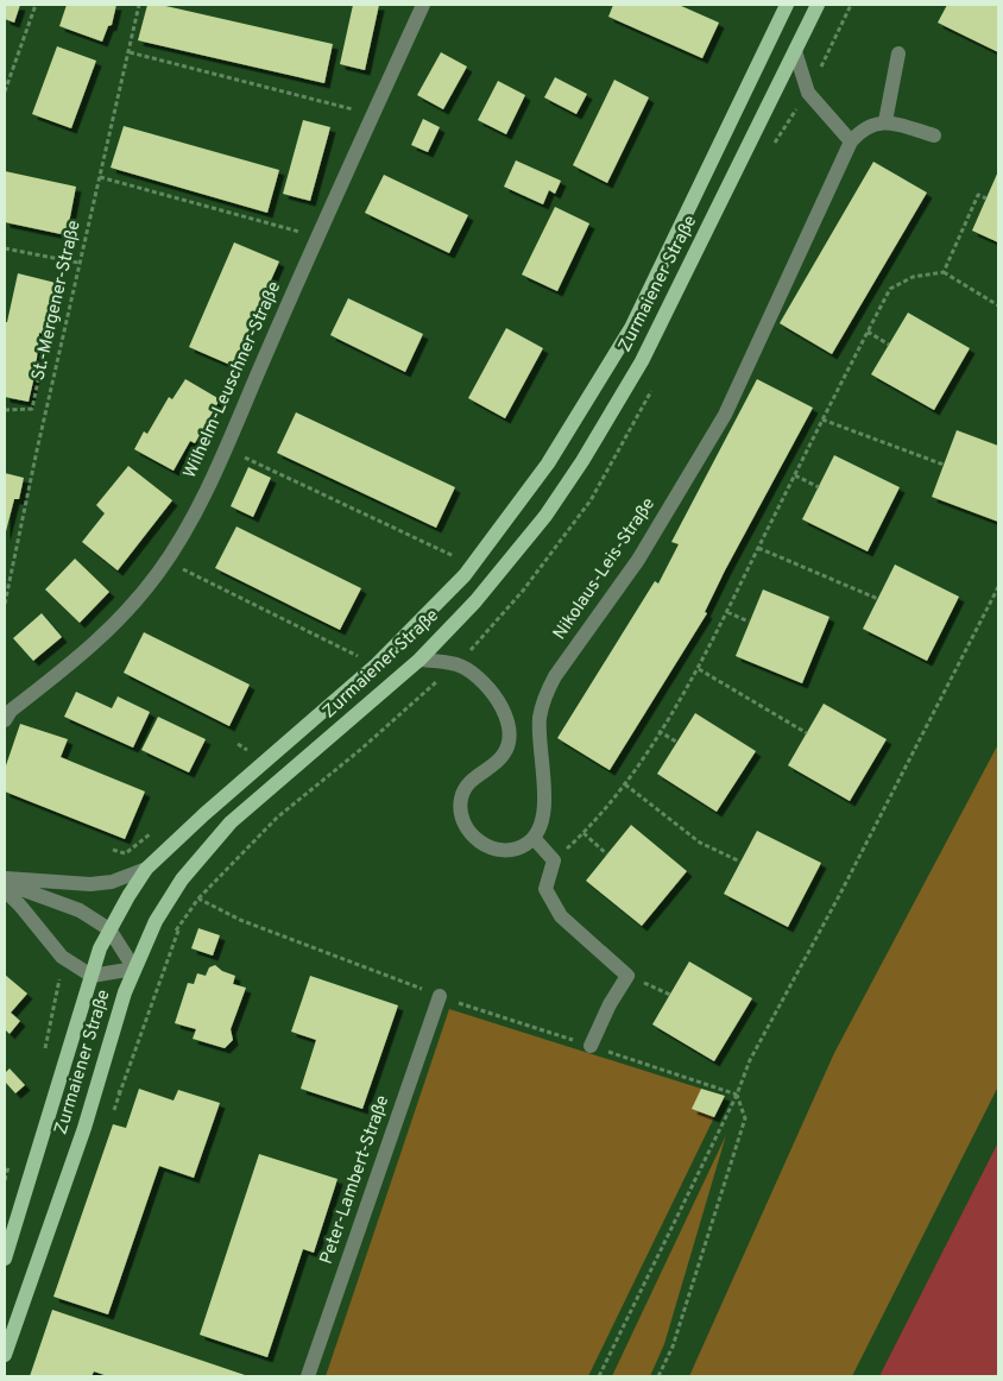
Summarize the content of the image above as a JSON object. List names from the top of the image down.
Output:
{
  "streets": {
    "main road": ["Zurmaiener Straße"],
    "street": ["Wilhelm-Leuschner-Straße", "Nikolaus-Leis-Straße", "Peter-Lambert-Straße"],
    "path": ["St.-Mergener-Straße"]
  }
}
